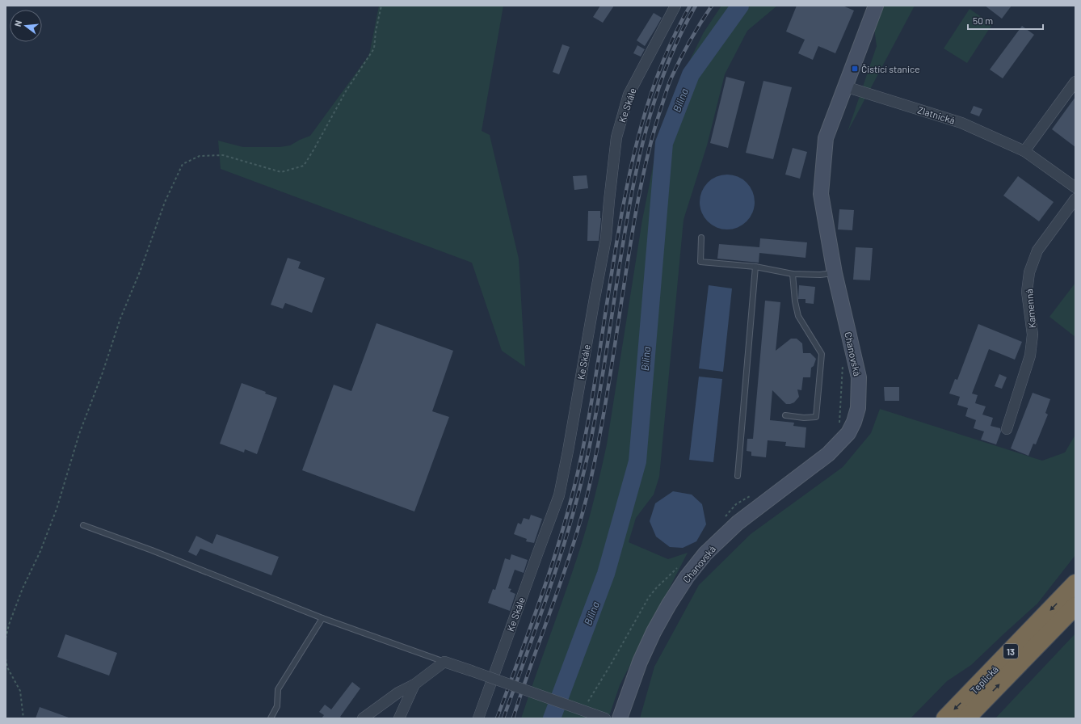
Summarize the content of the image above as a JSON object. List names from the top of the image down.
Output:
{
  "streets": {
    "highway": ["13", "Teplická"],
    "street": [
      "Ke Skále",
      "Zlatnická",
      "Kamenná",
      "Chanovská"
    ]
  },
  "crossings": [
    ["Zlatnická", "Chanovská"]
  ],
  "water": ["Bílina"],
  "places": {
    "transit": ["Čistící stanice"]
  },
  "scale_bar": "50 m",
  "north": "left"
}
